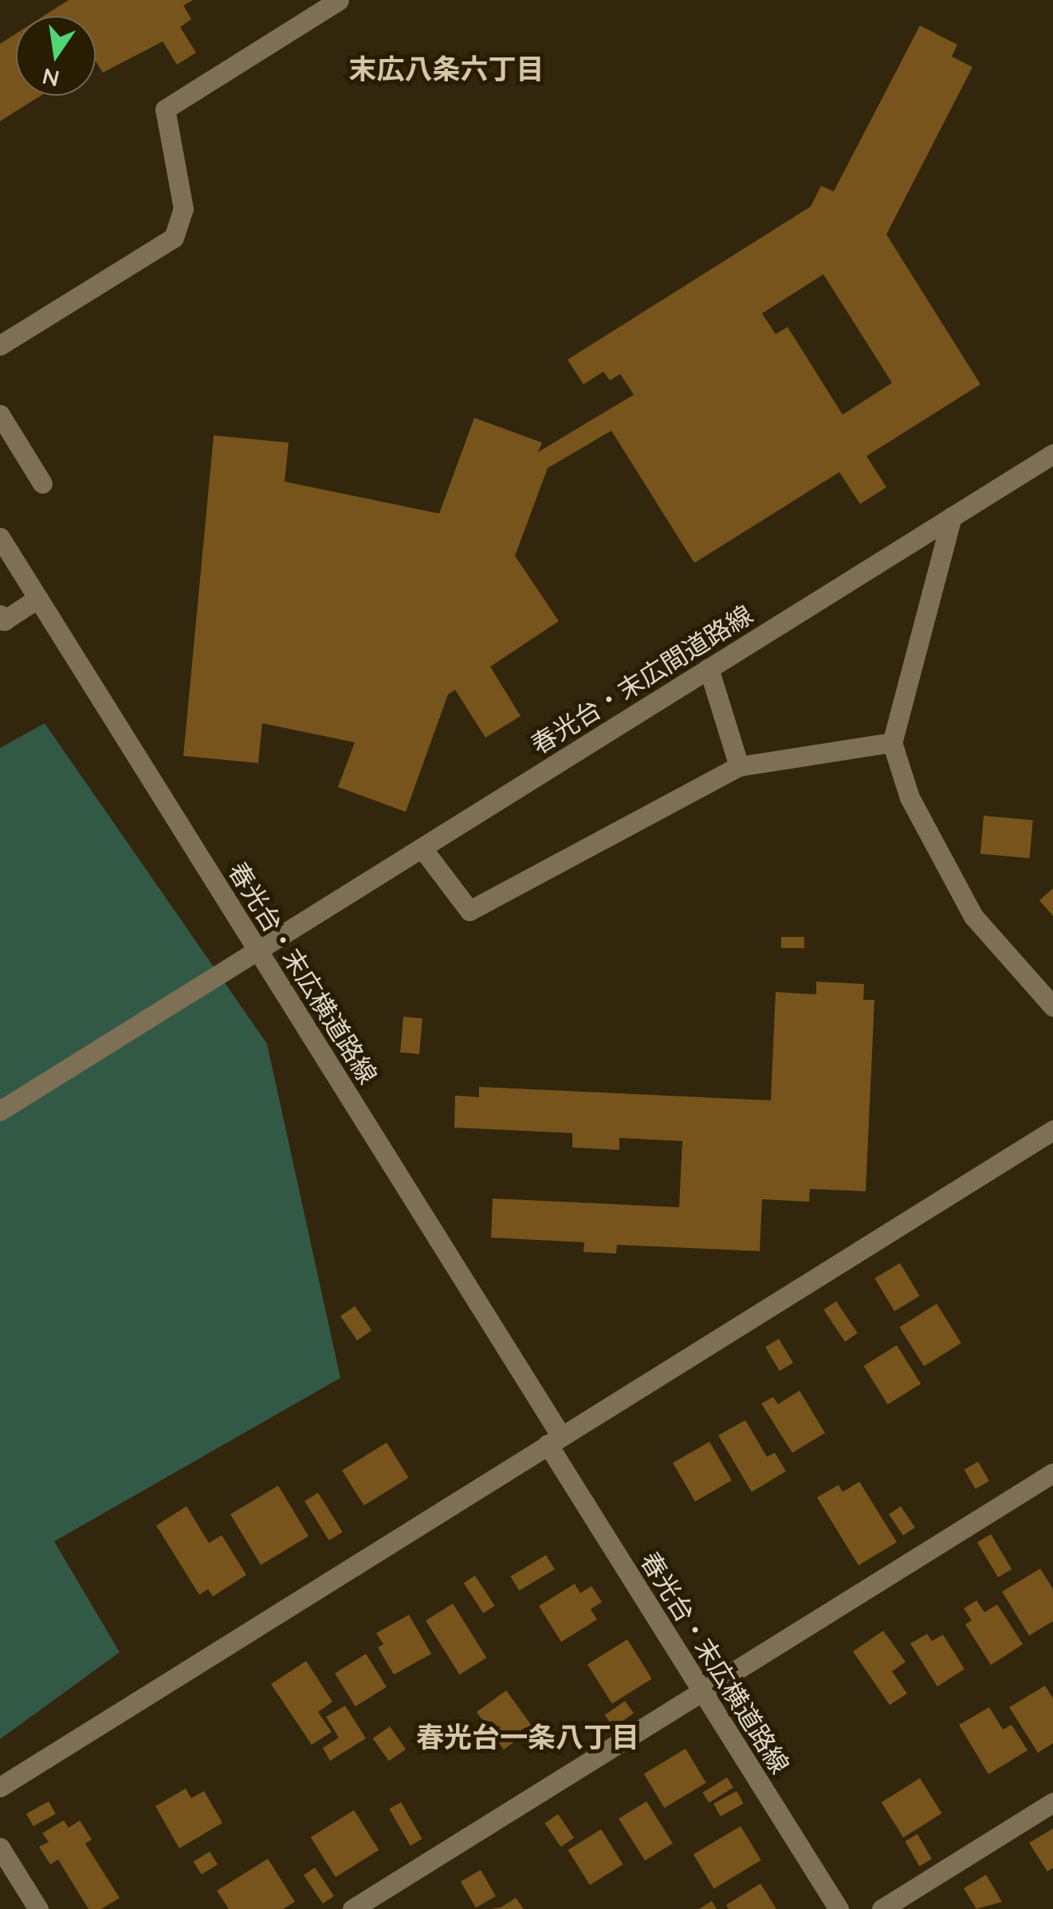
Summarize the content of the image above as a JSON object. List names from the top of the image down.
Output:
{
  "streets": {
    "street": ["春光台・末広間道路線", "春光台・末広横道路線"]
  },
  "crossings": [
    ["春光台・末広間道路線", "春光台・末広横道路線"]
  ],
  "districts": ["末広八条六丁目", "春光台一条八丁目"],
  "north": "bottom"
}
